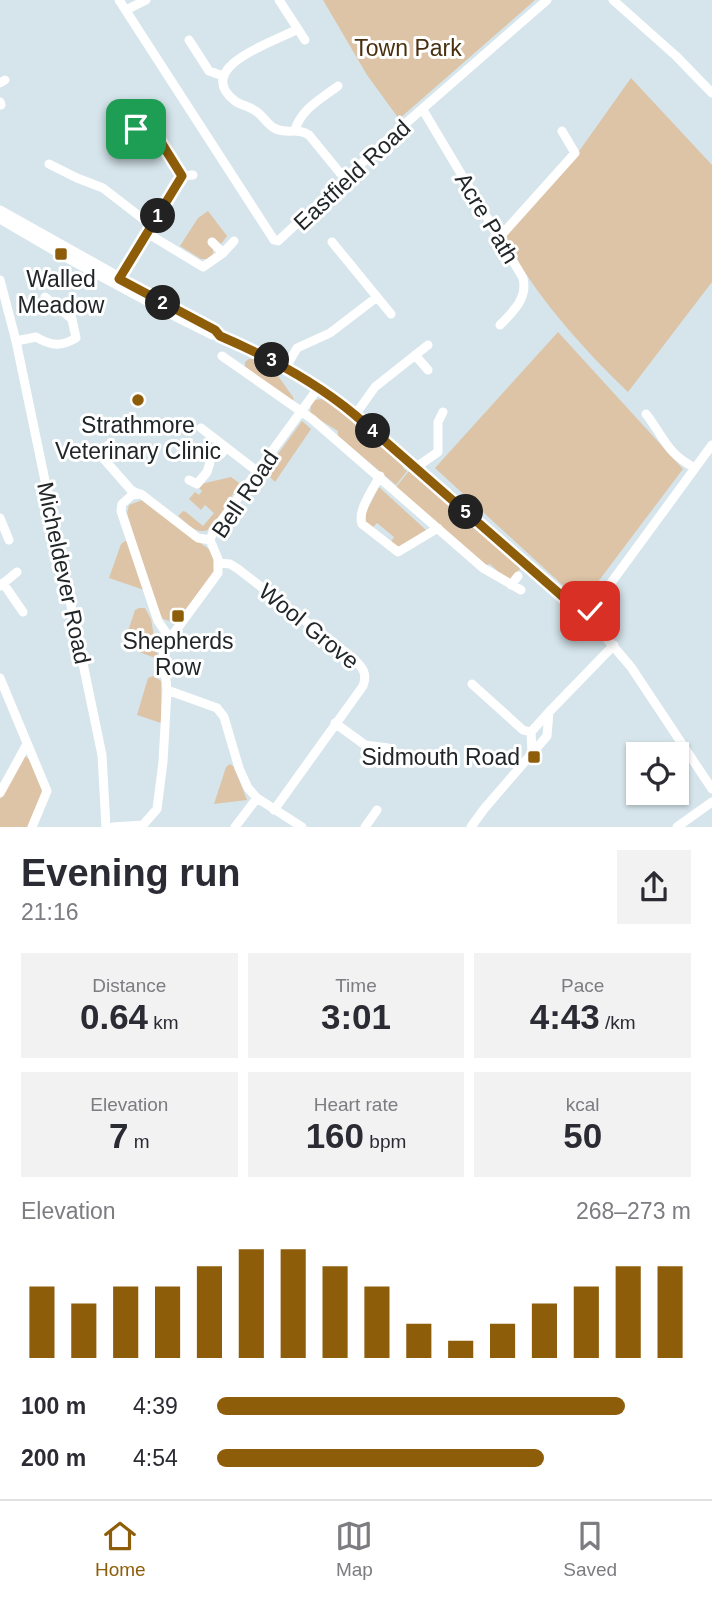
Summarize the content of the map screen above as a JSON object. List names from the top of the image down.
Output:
{
  "streets": {
    "street": [
      "Eastfield Road",
      "Acre Path",
      "Bell Road",
      "Micheldever Road",
      "Wool Grove"
    ]
  },
  "crossings": [
    ["Eastfield Road", "Acre Path"],
    ["Bell Road", "Wool Grove"]
  ],
  "parks": ["Town Park"],
  "places": {
    "transit": ["Walled Meadow", "Shepherds Row", "Sidmouth Road"],
    "other": ["Strathmore Veterinary Clinic"]
  },
  "page": {
    "pins": [
      "1",
      "2",
      "3",
      "4",
      "5"
    ],
    "heading": ["Evening run", "21:16"],
    "stats": [
      ["Distance", "0.64 km"],
      ["Time", "3:01"],
      ["Pace", "4:43 /km"],
      ["Elevation", "7 m"],
      ["Heart rate", "160 bpm"],
      ["kcal", "50"]
    ],
    "chart": ["Elevation", "268–273 m"],
    "list": [
      {
        "name": "100 m",
        "note": "4:39"
      },
      {
        "name": "200 m",
        "note": "4:54"
      }
    ],
    "tabs": ["Home", "Map", "Saved"]
  }
}
